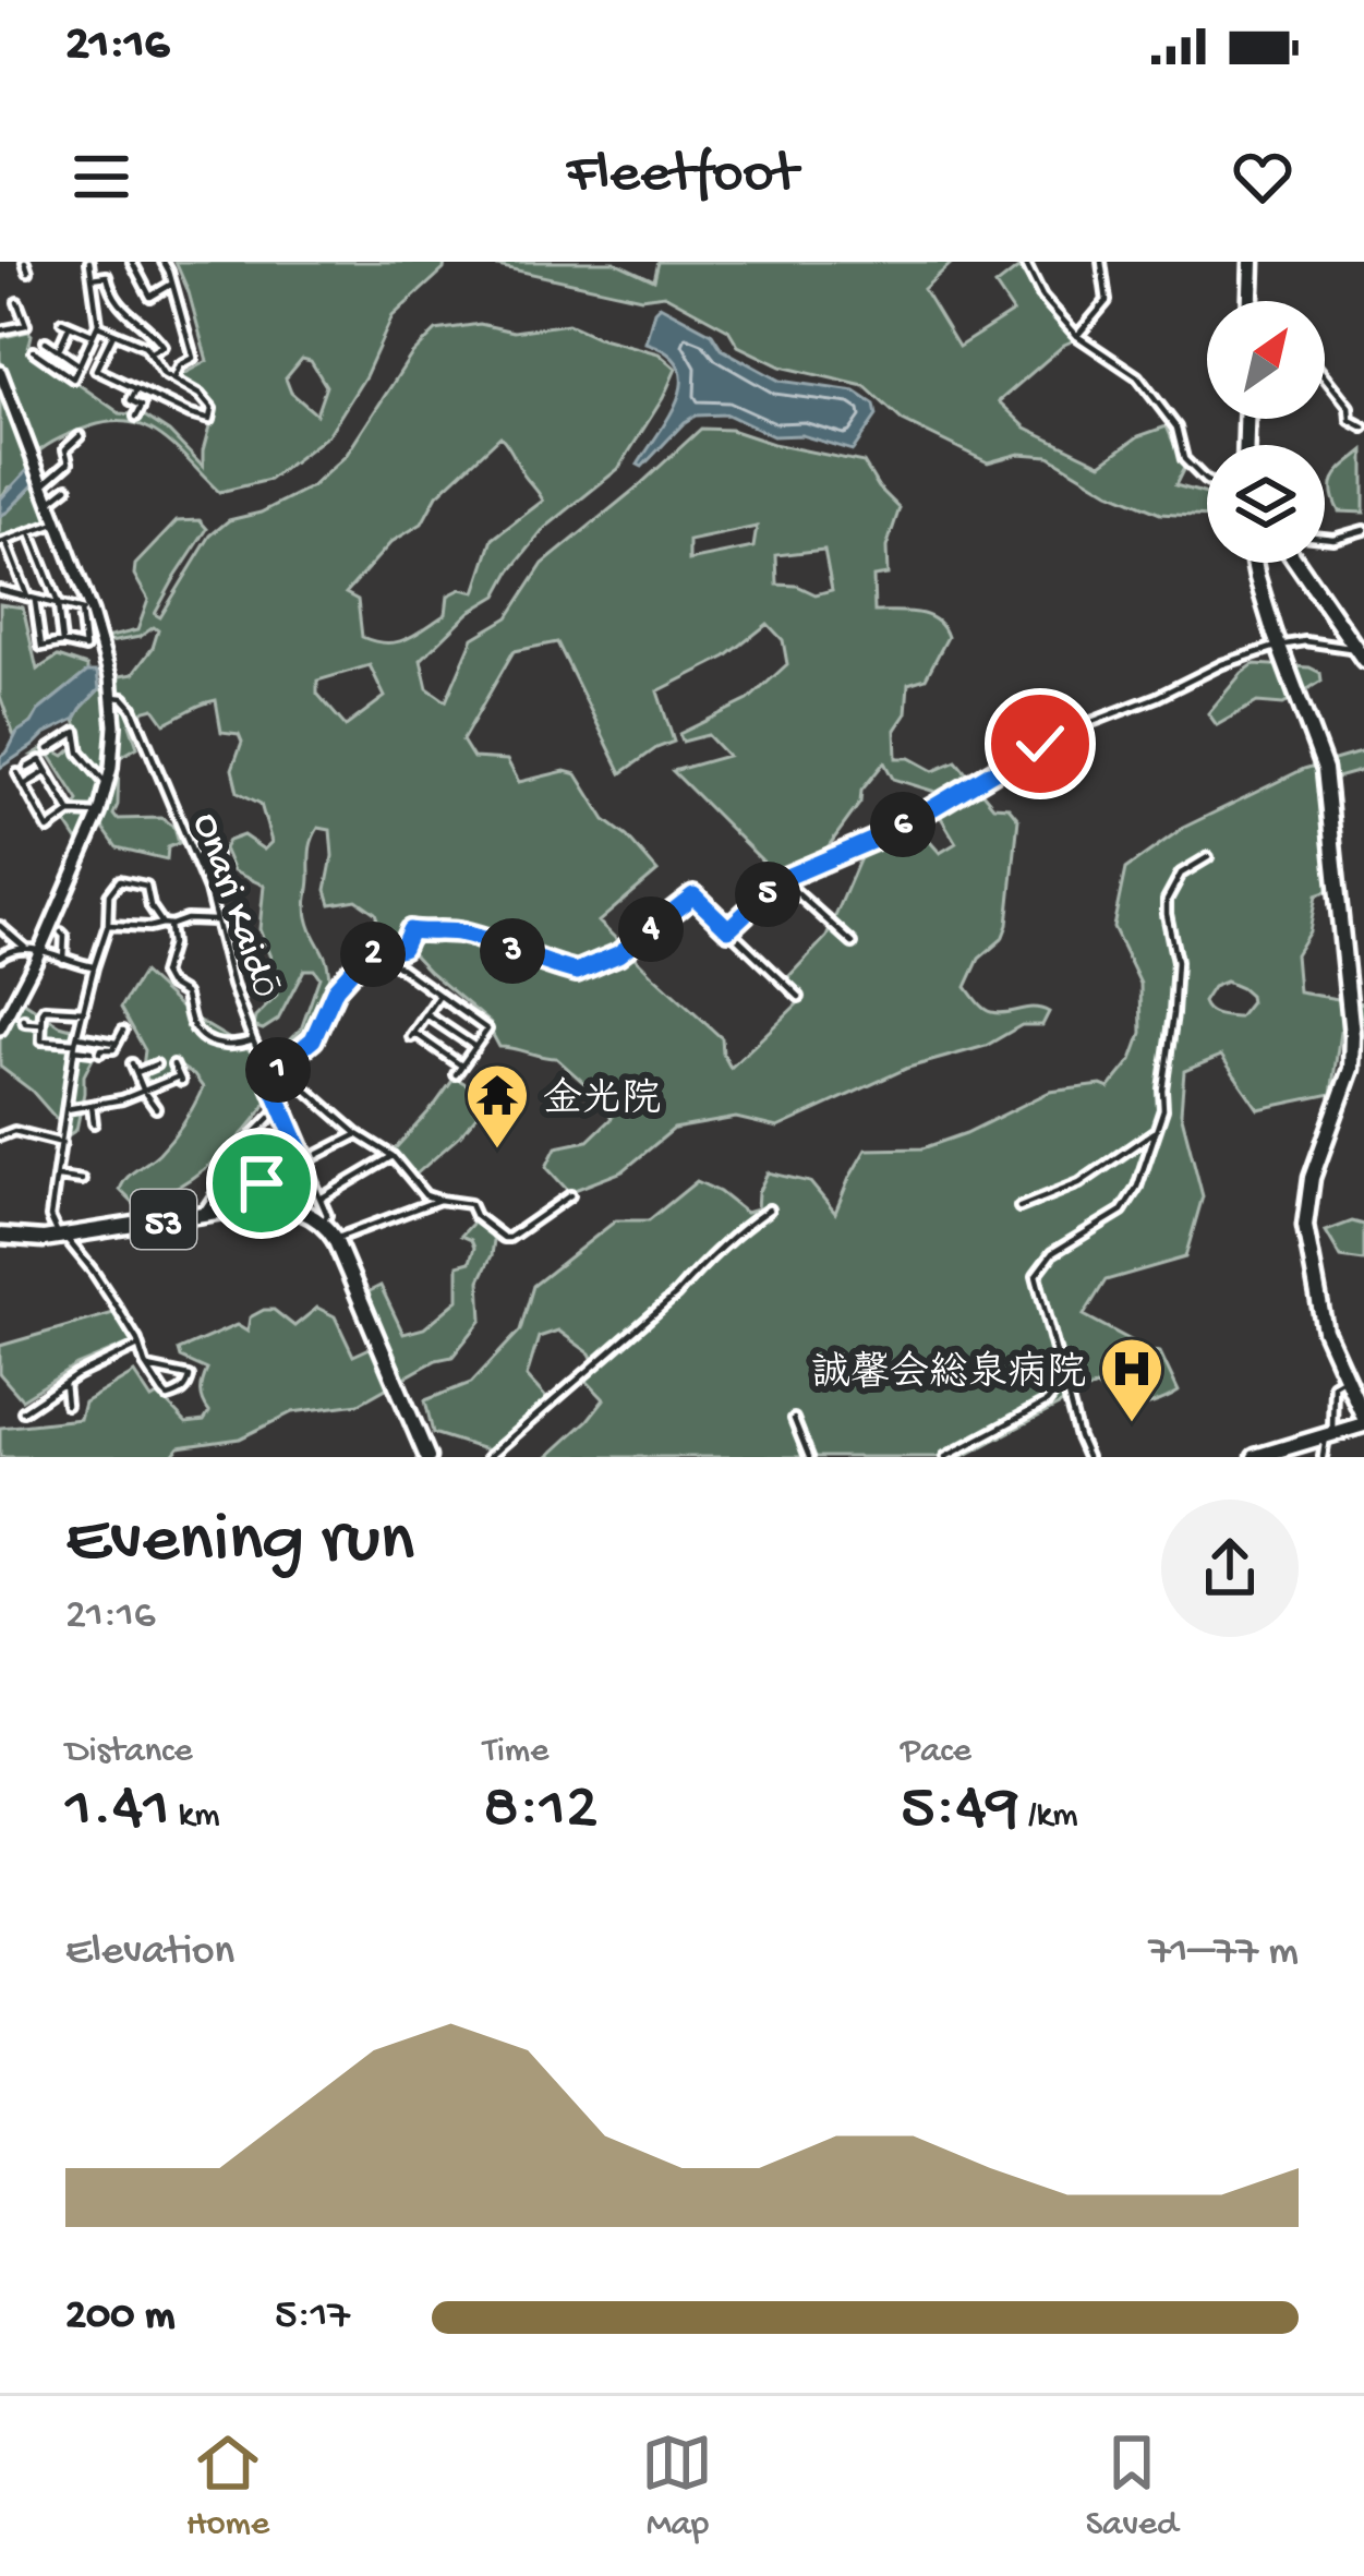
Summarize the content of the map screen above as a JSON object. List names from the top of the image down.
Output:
{
  "streets": {
    "main road": ["53"],
    "street": ["Onari Kaidō"]
  },
  "crossings": [
    ["Onari Kaidō", "53"]
  ],
  "places": {
    "temple": ["金光院"],
    "hospital": ["誠馨会総泉病院"]
  },
  "north": "top right",
  "page": {
    "status": "21:16",
    "header": "Fleetfoot",
    "pins": [
      "6",
      "5",
      "4",
      "3",
      "2",
      "1"
    ],
    "heading": ["Evening run", "21:16"],
    "stats": [
      ["Distance", "1.41 km"],
      ["Time", "8:12"],
      ["Pace", "5:49 /km"]
    ],
    "chart": ["Elevation", "71–77 m"],
    "list": [
      {
        "name": "200 m",
        "note": "5:17"
      }
    ],
    "tabs": ["Home", "Map", "Saved"]
  }
}
